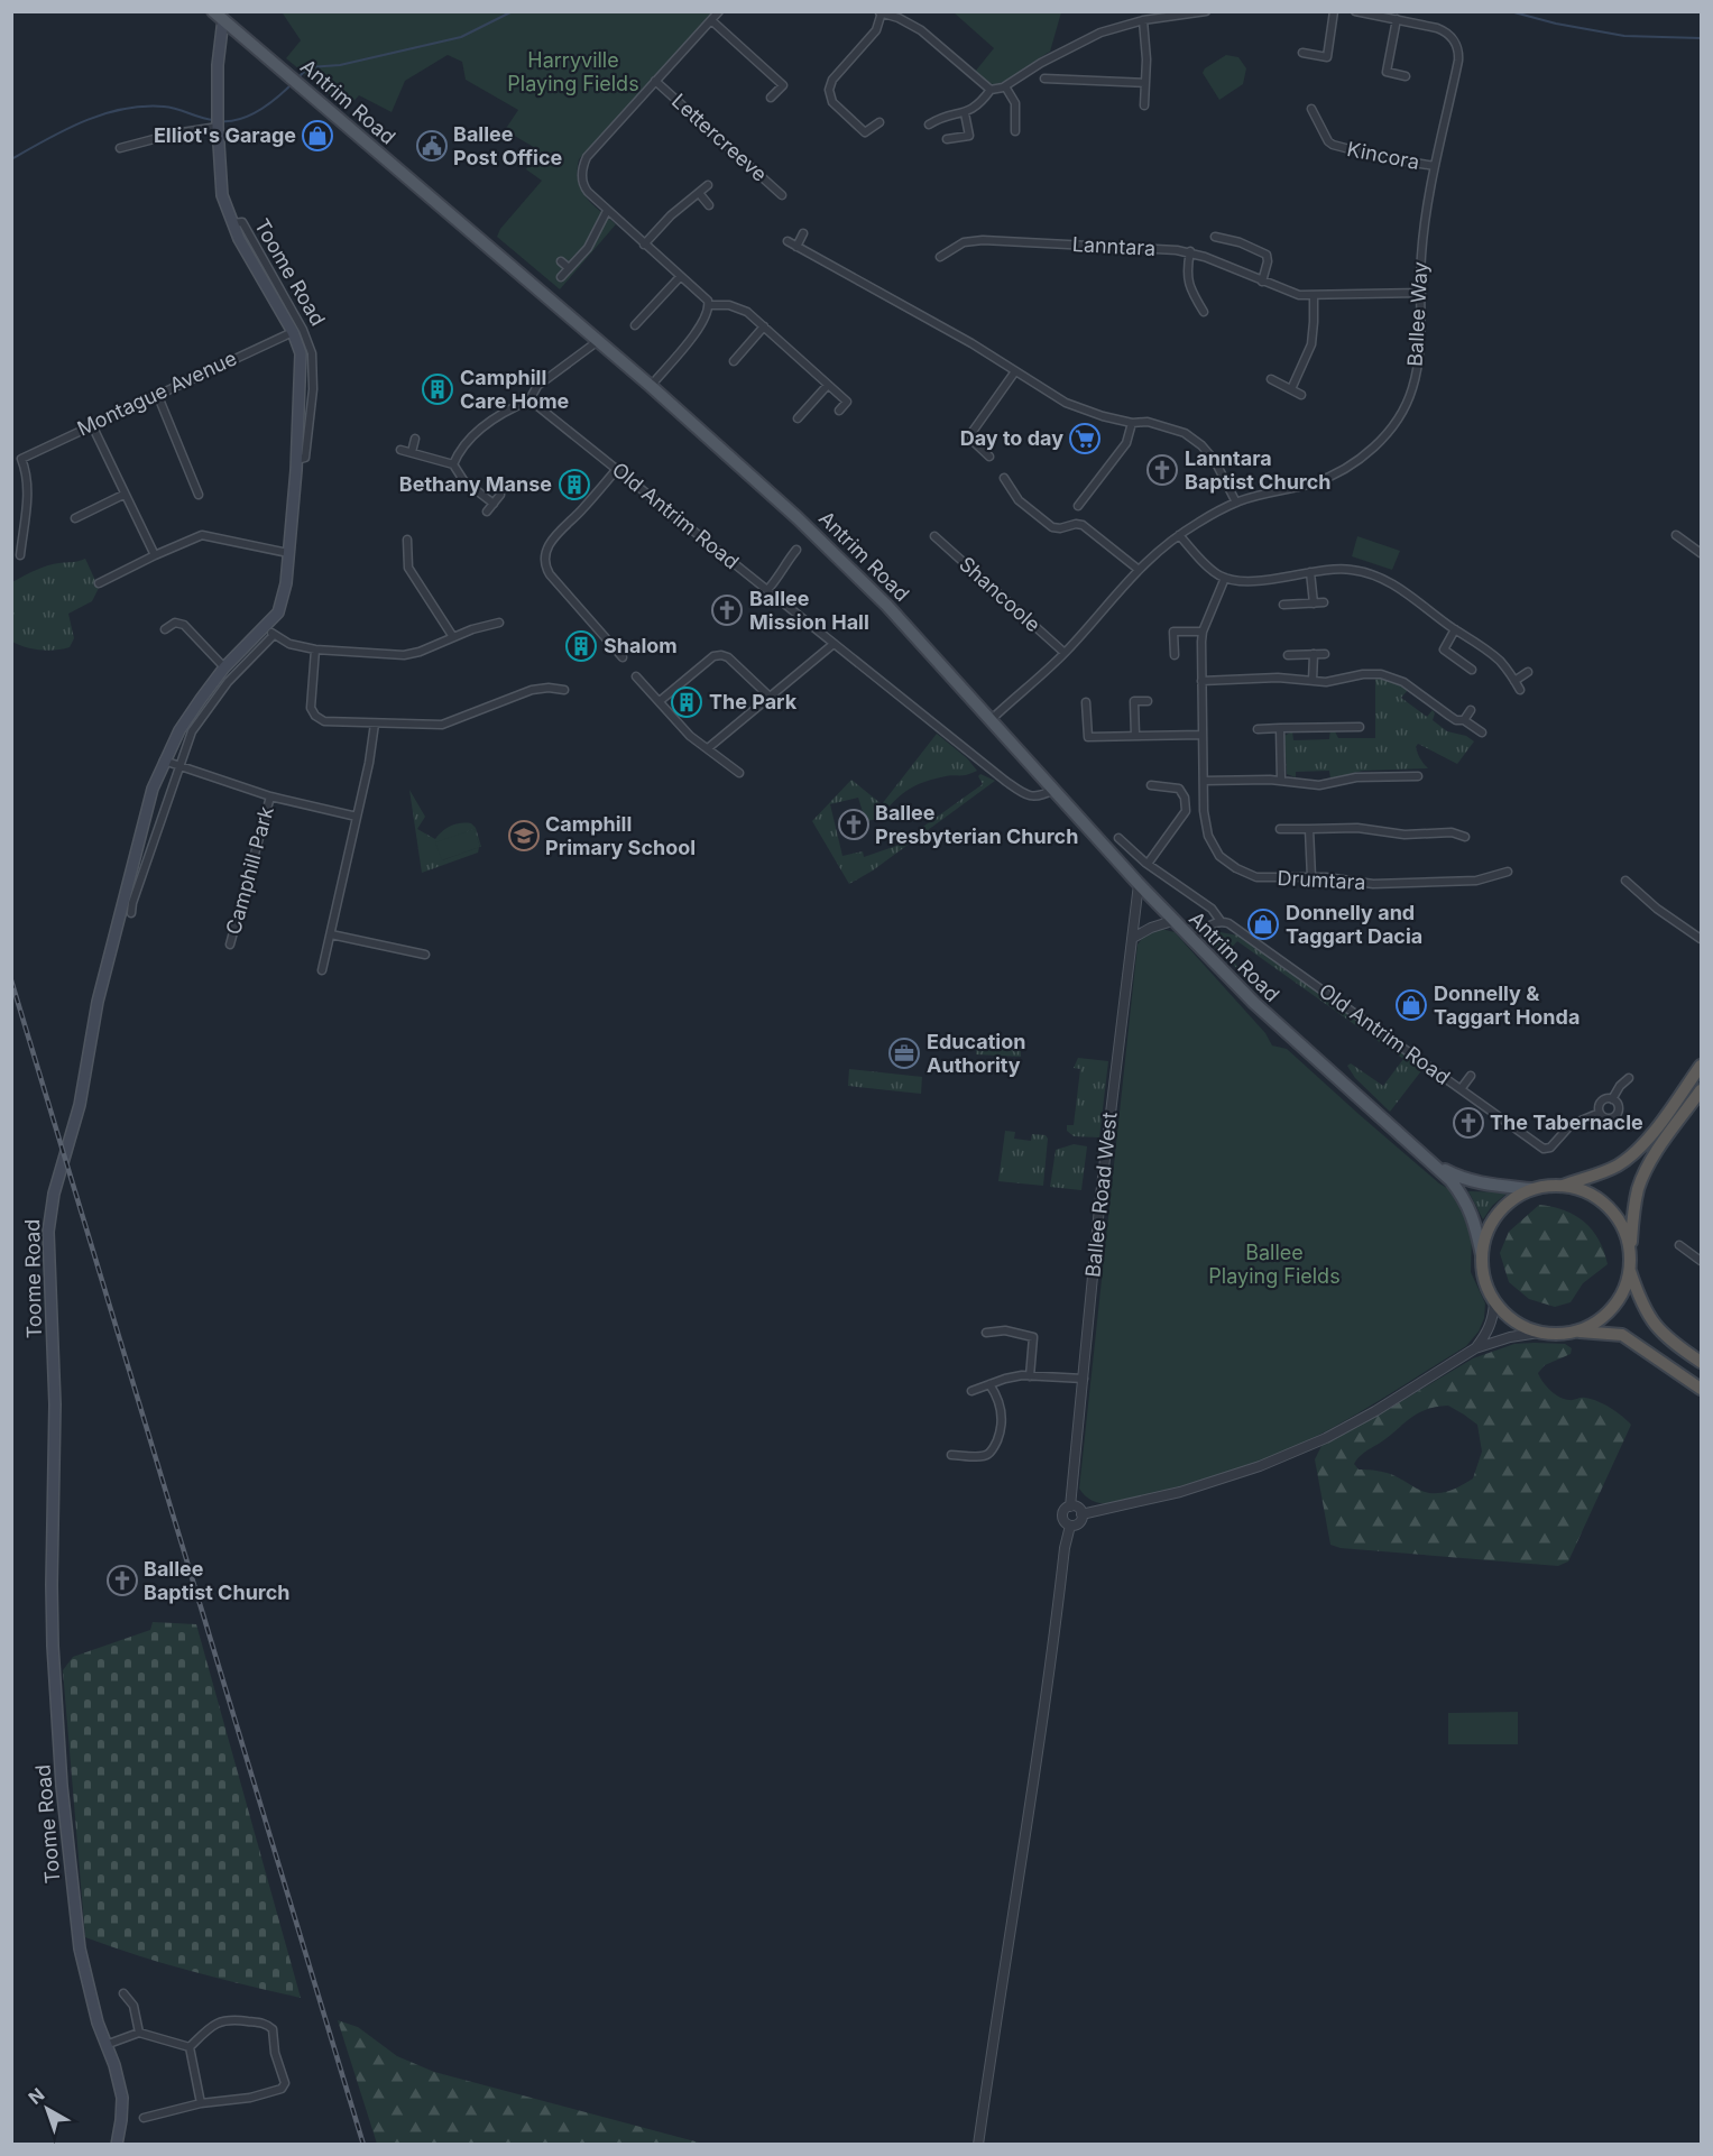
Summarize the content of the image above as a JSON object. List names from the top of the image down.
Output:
{
  "streets": {
    "main road": ["Antrim Road", "Toome Road"],
    "street": [
      "Lettercreeve",
      "Kincora",
      "Lanntara",
      "Ballee Way",
      "Montague Avenue",
      "Old Antrim Road",
      "Shancoole",
      "Camphill Park",
      "Drumtara",
      "Ballee Road West"
    ]
  },
  "crossings": [
    ["Antrim Road", "Toome Road"],
    ["Antrim Road", "Ballee Way"],
    ["Antrim Road", "Old Antrim Road"],
    ["Antrim Road", "Ballee Road West"],
    ["Kincora", "Ballee Way"],
    ["Lanntara", "Ballee Way"],
    ["Toome Road", "Montague Avenue"],
    ["Toome Road", "Camphill Park"],
    ["Ballee Way", "Shancoole"]
  ],
  "parks": ["Harryville Playing Fields", "Ballee Playing Fields"],
  "places": {
    "shop": ["Elliot's Garage", "Donnelly and Taggart Dacia", "Donnelly & Taggart Honda"],
    "public building": ["Ballee Post Office"],
    "building": [
      "Camphill Care Home",
      "Bethany Manse",
      "Shalom",
      "The Park"
    ],
    "supermarket": ["Day to day"],
    "church": [
      "Lanntara Baptist Church",
      "Ballee Mission Hall",
      "Ballee Presbyterian Church",
      "The Tabernacle",
      "Ballee Baptist Church"
    ],
    "school or university": ["Camphill Primary School"],
    "office": ["Education Authority"]
  },
  "north": "top left"
}
